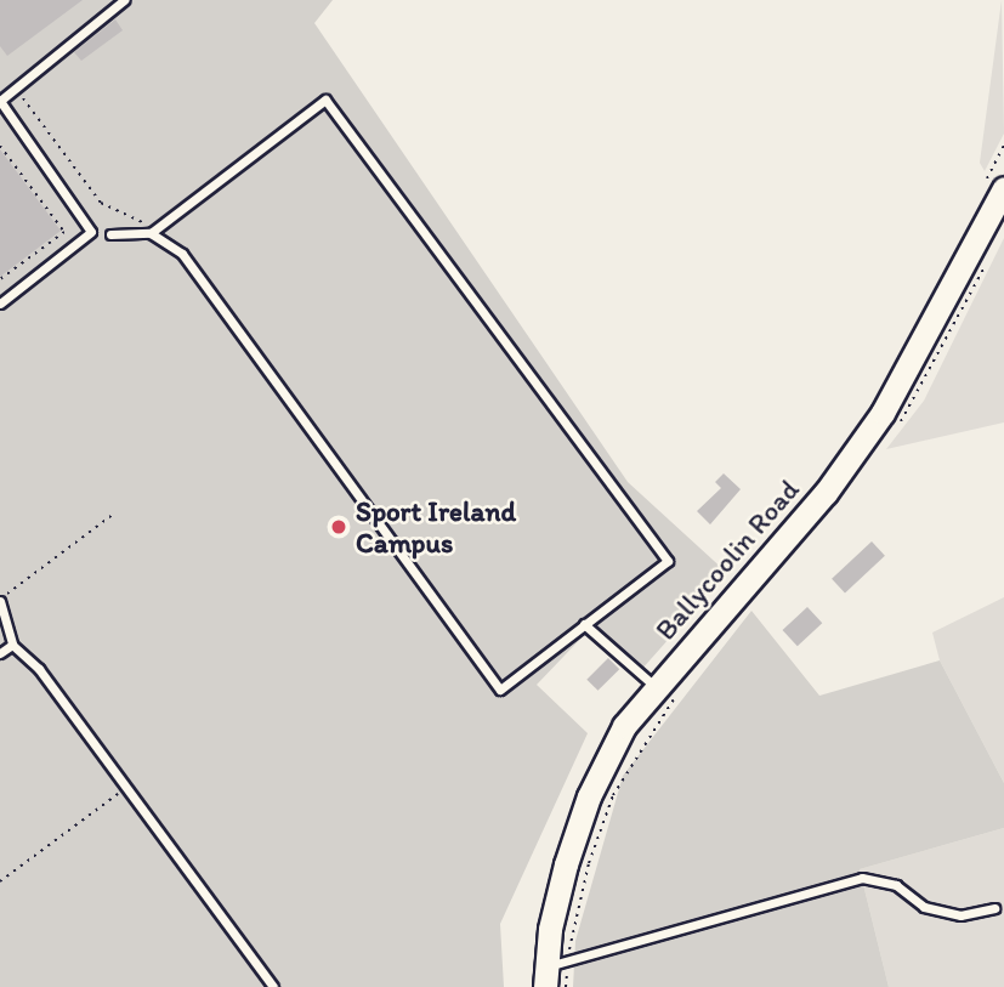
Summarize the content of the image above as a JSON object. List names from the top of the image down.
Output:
{
  "streets": {
    "street": ["Ballycoolin Road"]
  },
  "places": ["Sport Ireland Campus"]
}
